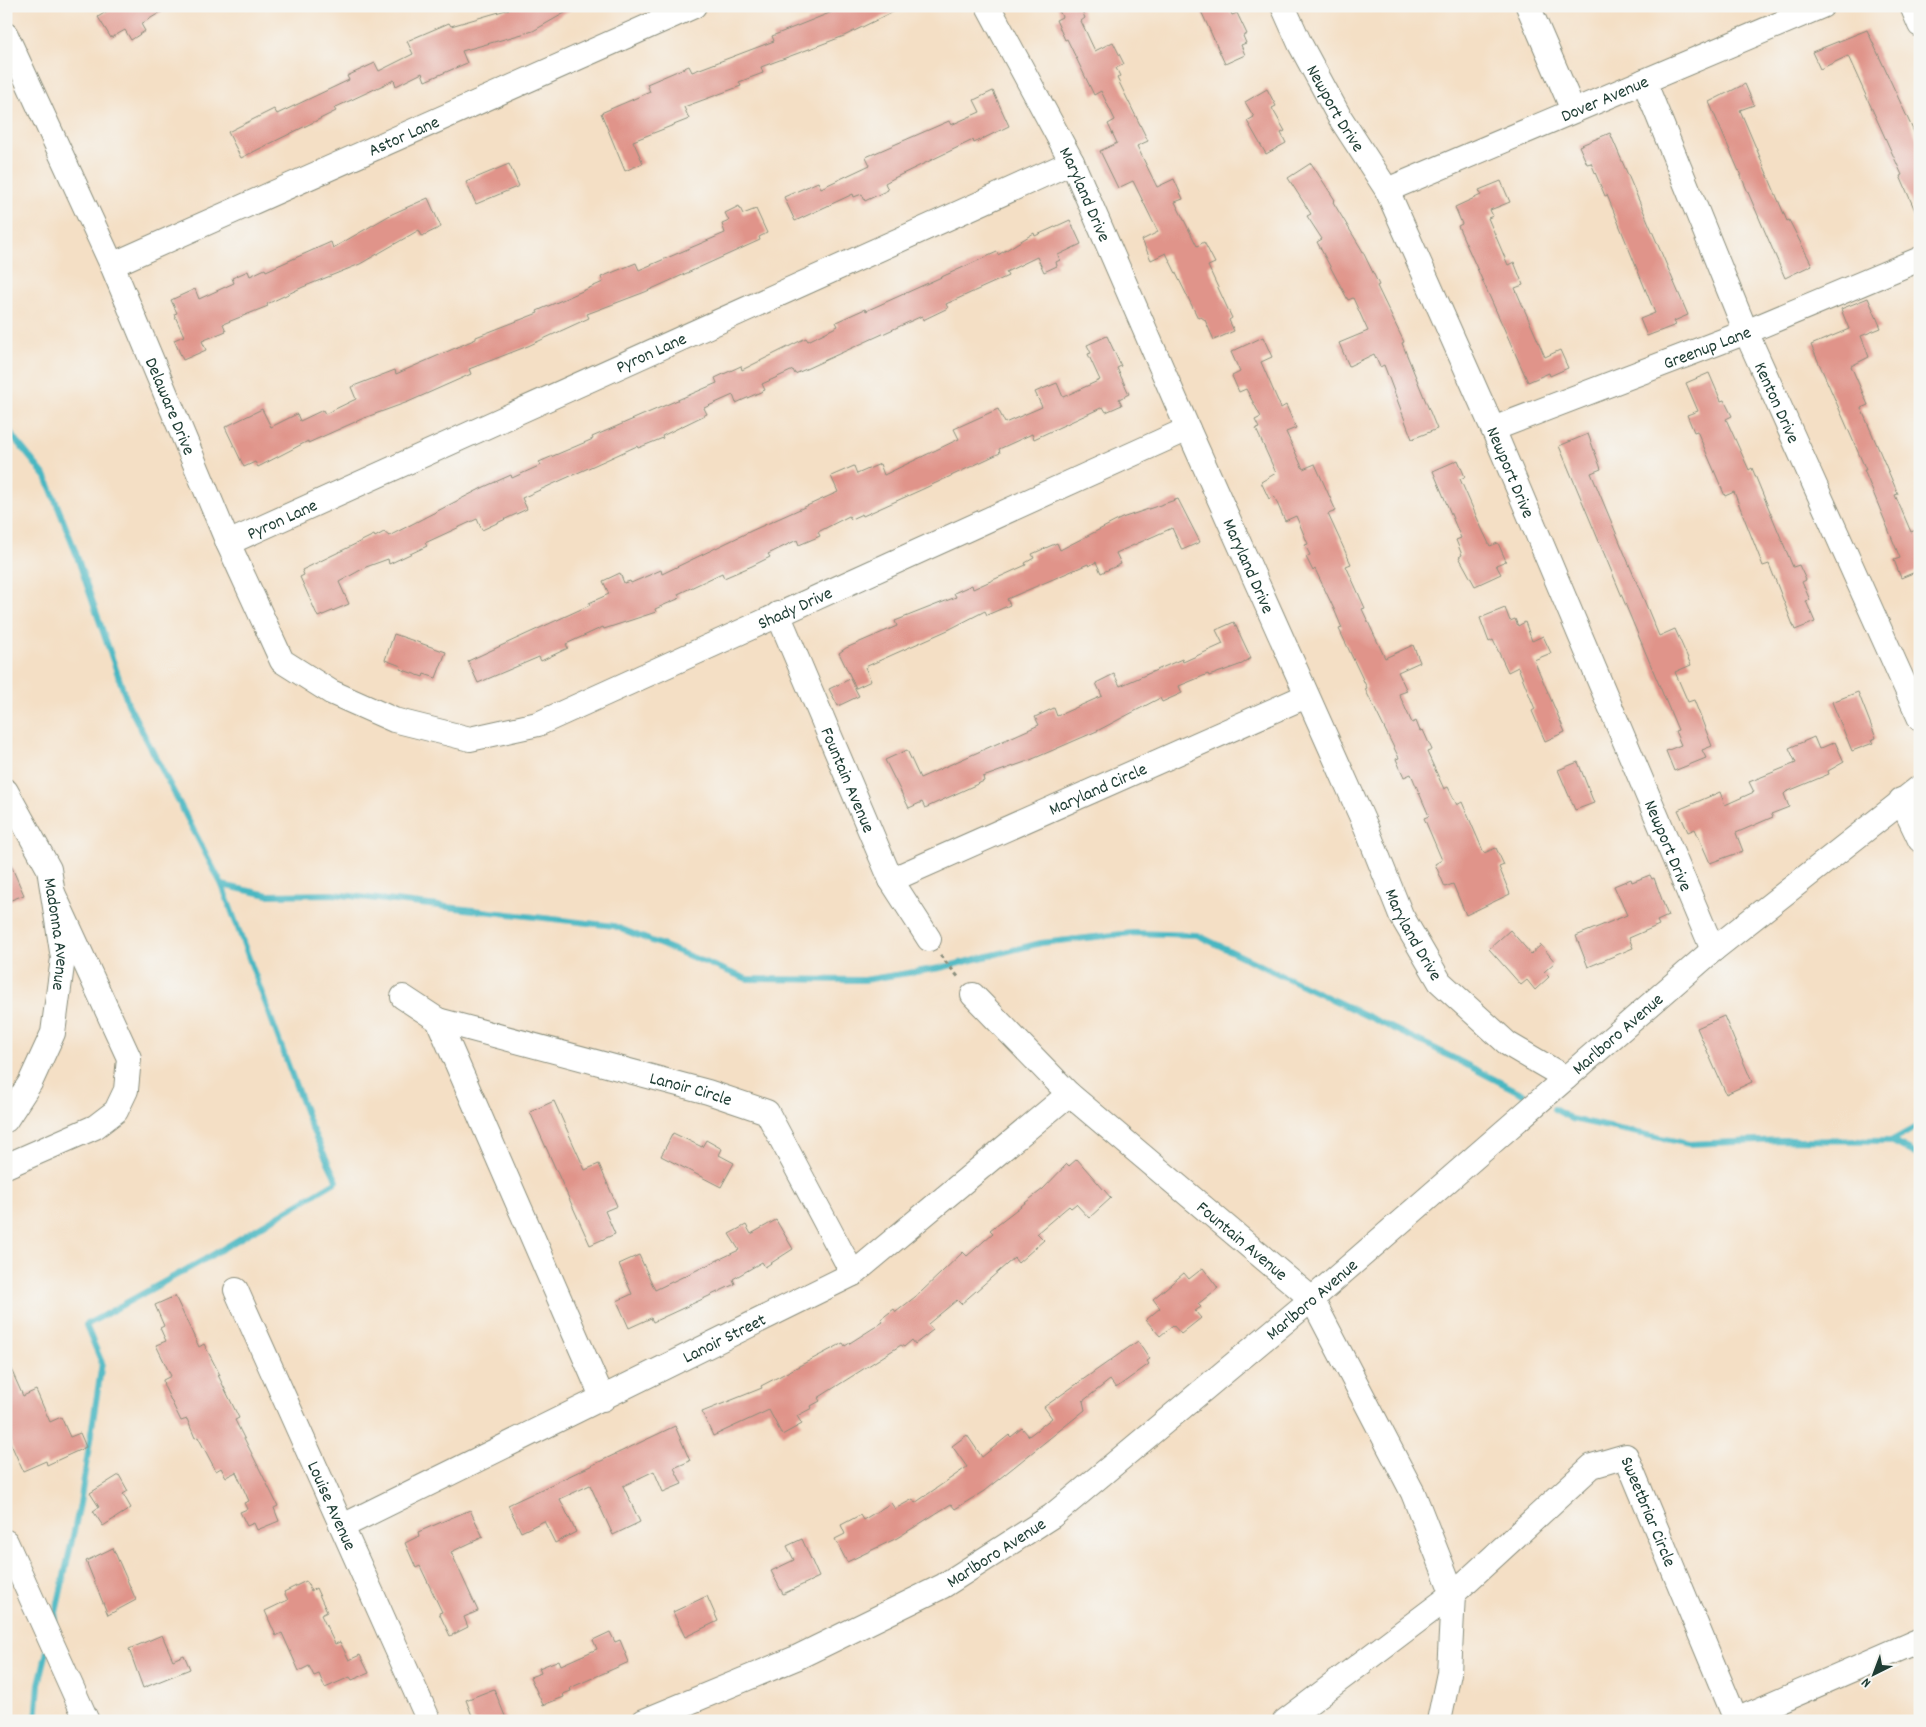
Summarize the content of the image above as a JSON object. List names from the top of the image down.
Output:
{
  "streets": {
    "street": [
      "Dover Avenue",
      "Newport Drive",
      "Astor Lane",
      "Maryland Drive",
      "Greenup Lane",
      "Pyron Lane",
      "Kenton Drive",
      "Delaware Drive",
      "Shady Drive",
      "Fountain Avenue",
      "Maryland Circle",
      "Madonna Avenue",
      "Marlboro Avenue",
      "Lanoir Circle",
      "Lanoir Street",
      "Louise Avenue",
      "Sweetbriar Circle"
    ]
  },
  "crossings": [
    ["Dover Avenue", "Newport Drive"],
    ["Dover Avenue", "Kenton Drive"],
    ["Newport Drive", "Greenup Lane"],
    ["Newport Drive", "Marlboro Avenue"],
    ["Astor Lane", "Delaware Drive"],
    ["Maryland Drive", "Pyron Lane"],
    ["Maryland Drive", "Shady Drive"],
    ["Maryland Drive", "Maryland Circle"],
    ["Maryland Drive", "Marlboro Avenue"],
    ["Greenup Lane", "Kenton Drive"],
    ["Pyron Lane", "Delaware Drive"],
    ["Delaware Drive", "Shady Drive"],
    ["Shady Drive", "Fountain Avenue"],
    ["Fountain Avenue", "Maryland Circle"],
    ["Fountain Avenue", "Marlboro Avenue"],
    ["Fountain Avenue", "Lanoir Street"],
    ["Fountain Avenue", "Sweetbriar Circle"],
    ["Lanoir Circle", "Lanoir Street"],
    ["Lanoir Street", "Louise Avenue"]
  ],
  "north": "bottom left"
}
